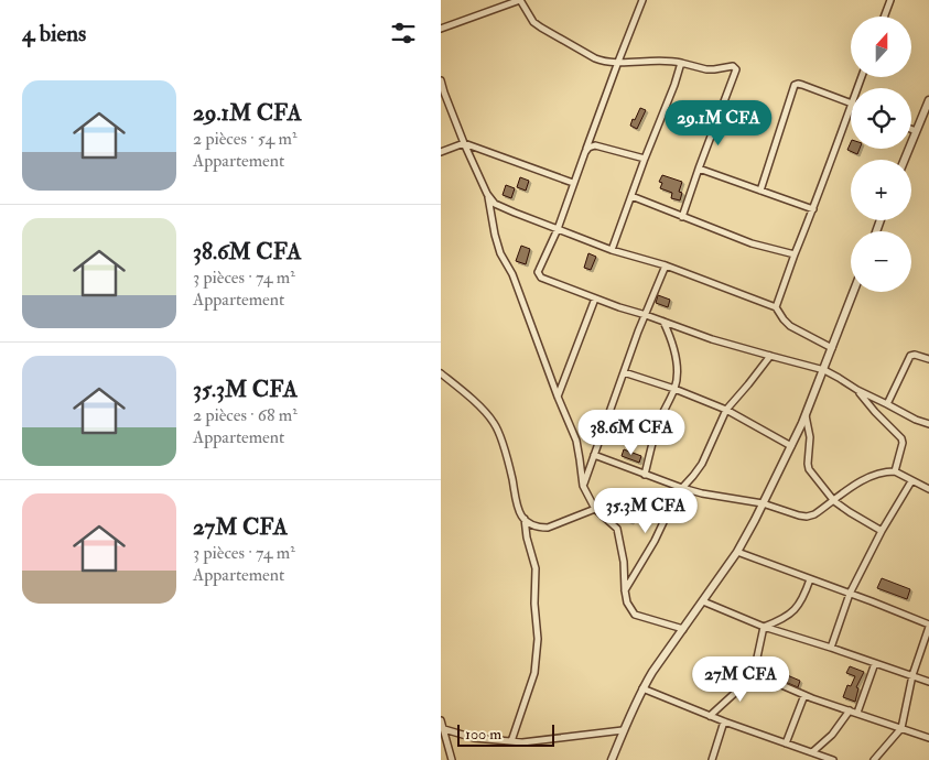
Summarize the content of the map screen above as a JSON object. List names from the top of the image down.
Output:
{
  "scale_bar": "100 m",
  "north": "top",
  "page": {
    "heading": "4 biens",
    "map_buttons": ["+", "−"],
    "list": [
      {
        "name": "29.1M CFA",
        "note": "2 pièces · 54 m² · Appartement"
      },
      {
        "name": "38.6M CFA",
        "note": "3 pièces · 74 m² · Appartement"
      },
      {
        "name": "35.3M CFA",
        "note": "2 pièces · 68 m² · Appartement"
      },
      {
        "name": "27M CFA",
        "note": "3 pièces · 74 m² · Appartement"
      }
    ],
    "price": [
      "29.1M CFA",
      "38.6M CFA",
      "35.3M CFA",
      "27M CFA"
    ],
    "scale": "100 m"
  }
}
